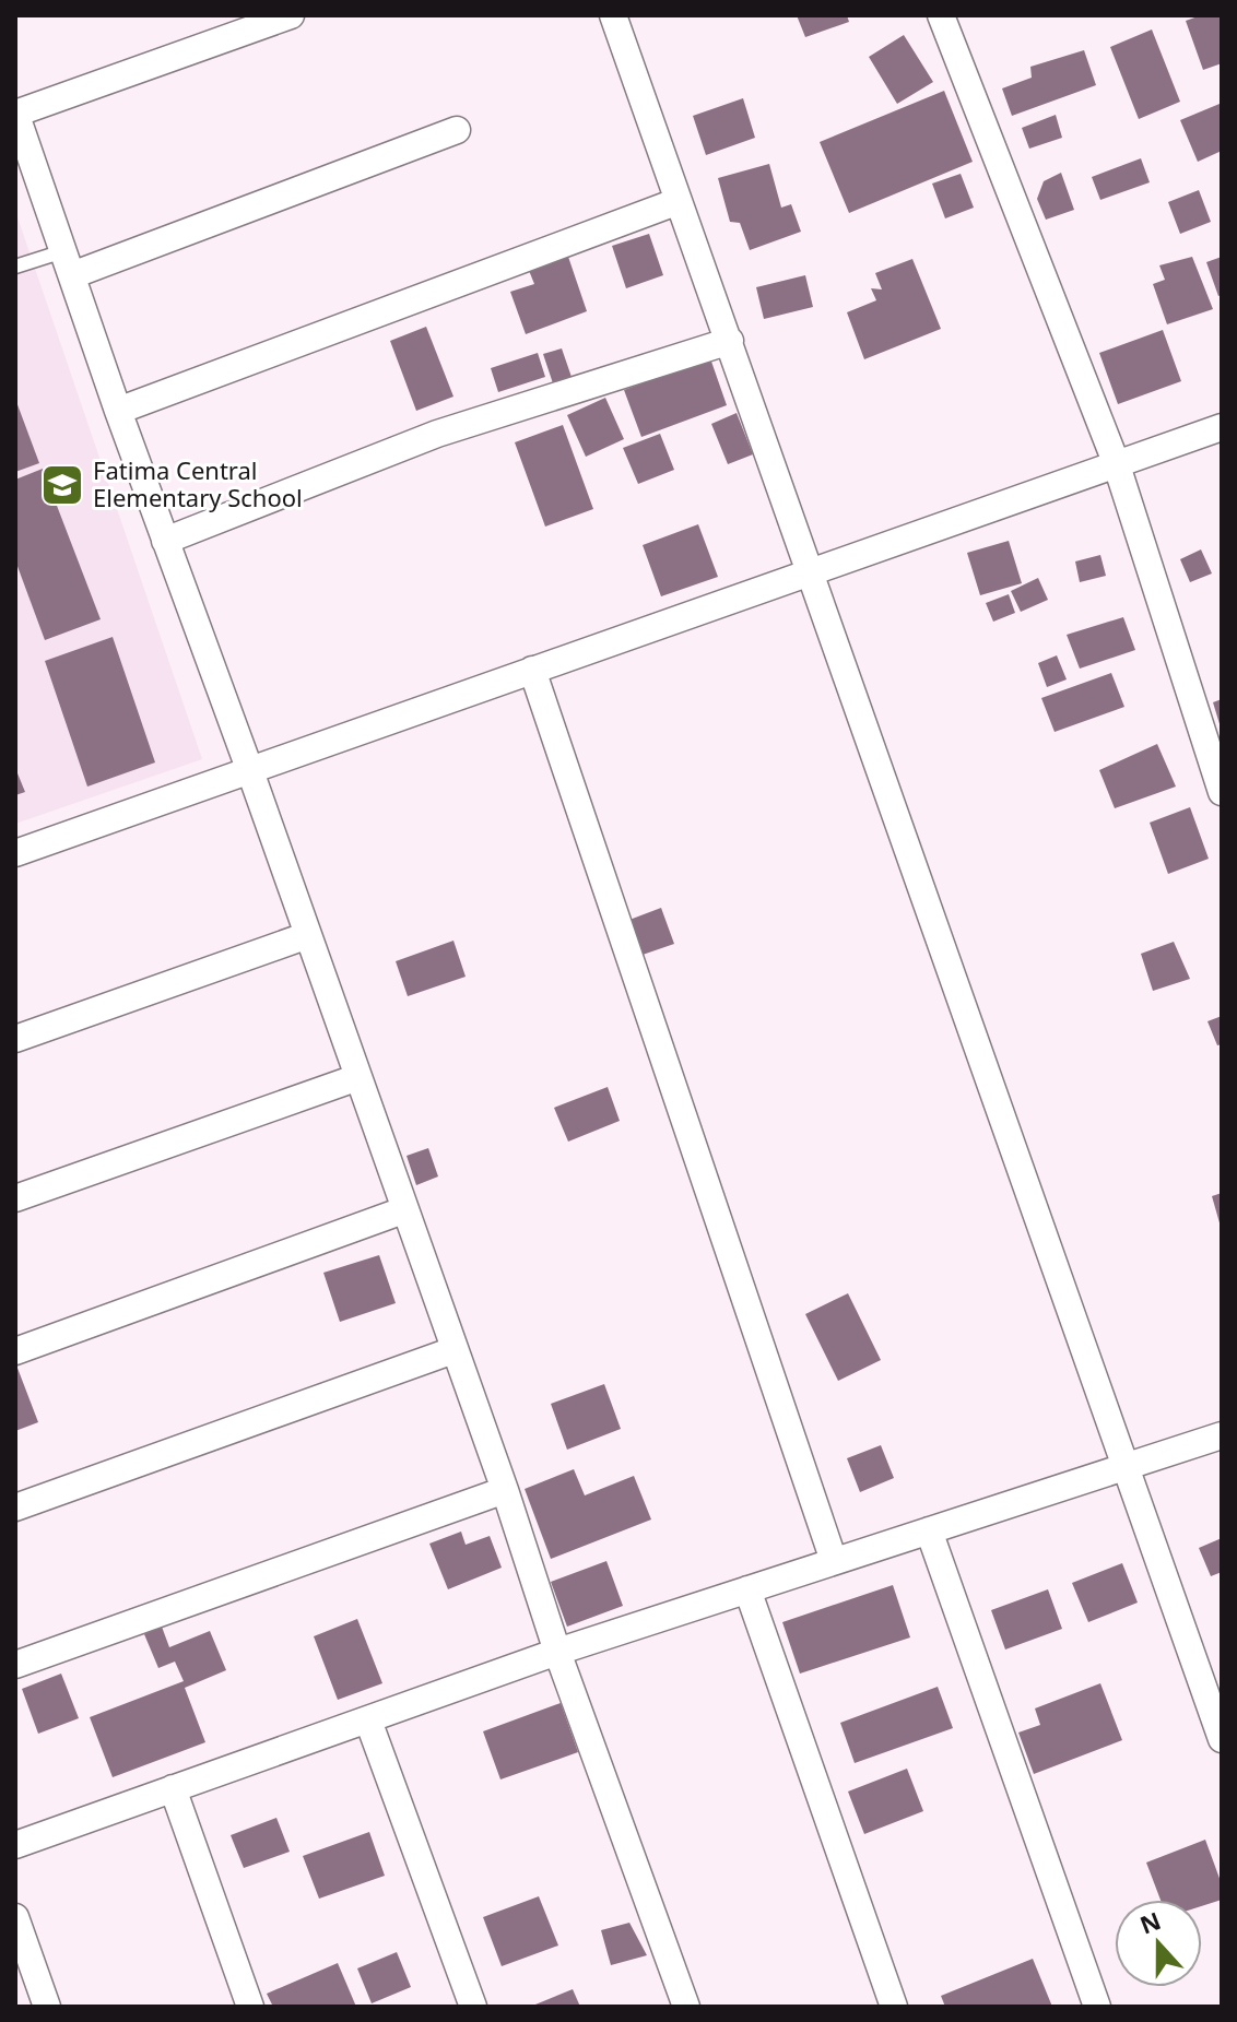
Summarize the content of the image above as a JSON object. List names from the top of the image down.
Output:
{
  "places": {
    "school or university": ["Fatima Central Elementary School"]
  },
  "north": "top"
}
